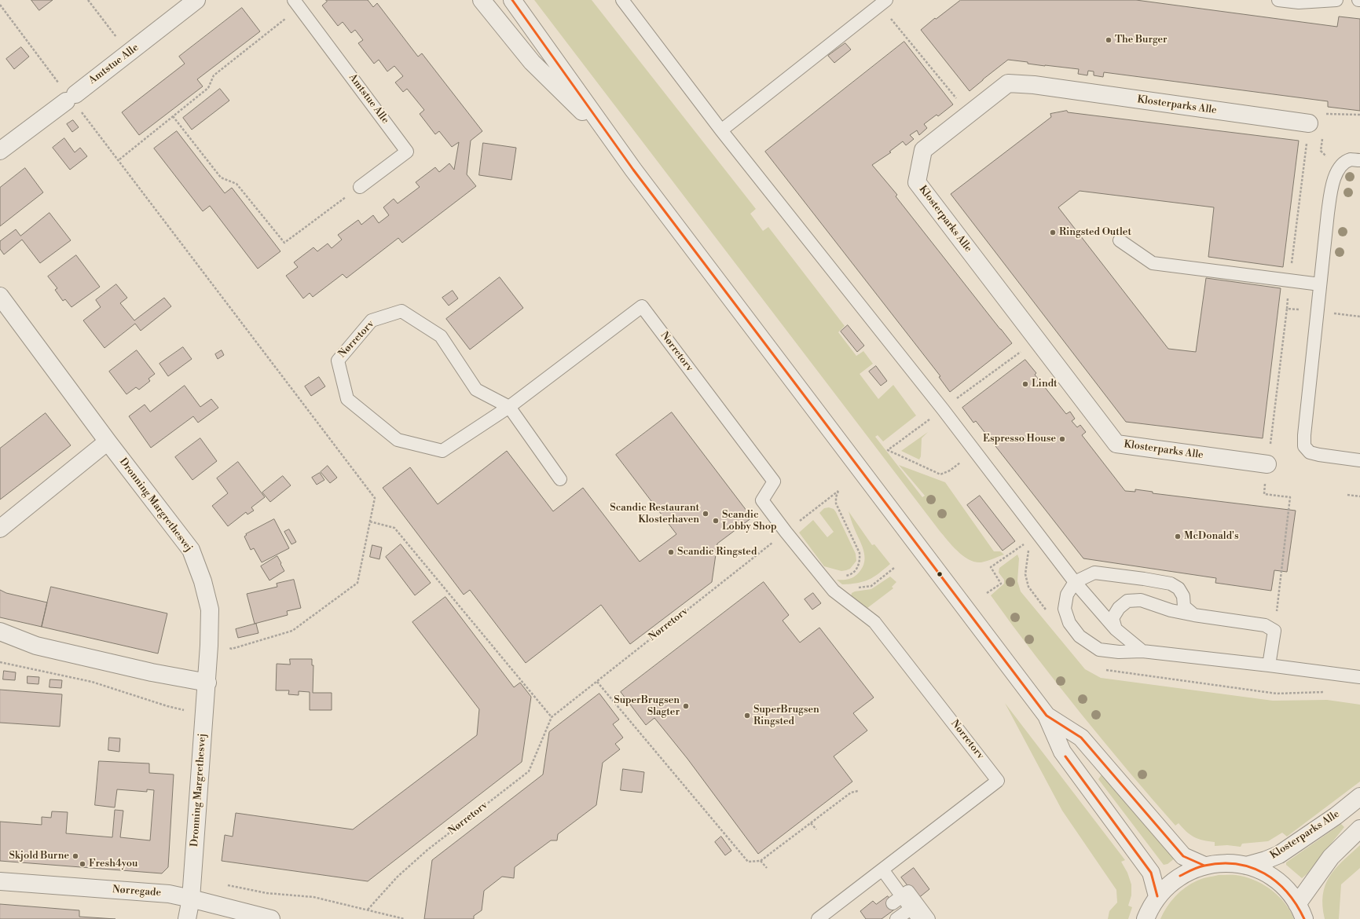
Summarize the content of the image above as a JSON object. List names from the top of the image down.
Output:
{
  "streets": {
    "street": [
      "Amtstue Alle",
      "Klosterparks Alle",
      "Dronning Margrethesvej",
      "Nørregade"
    ],
    "lane": ["Nørretorv"]
  },
  "crossings": [
    ["Dronning Margrethesvej", "Nørregade"]
  ],
  "places": [
    "The Burger",
    "Ringsted Outlet",
    "Lindt",
    "Espresso House",
    "Scandic Restaurant Klosterhaven",
    "Scandic Lobby Shop",
    "McDonald's",
    "Scandic Ringsted",
    "SuperBrugsen Slagter",
    "SuperBrugsen Ringsted",
    "Skjold Burne",
    "Fresh4you"
  ]
}
